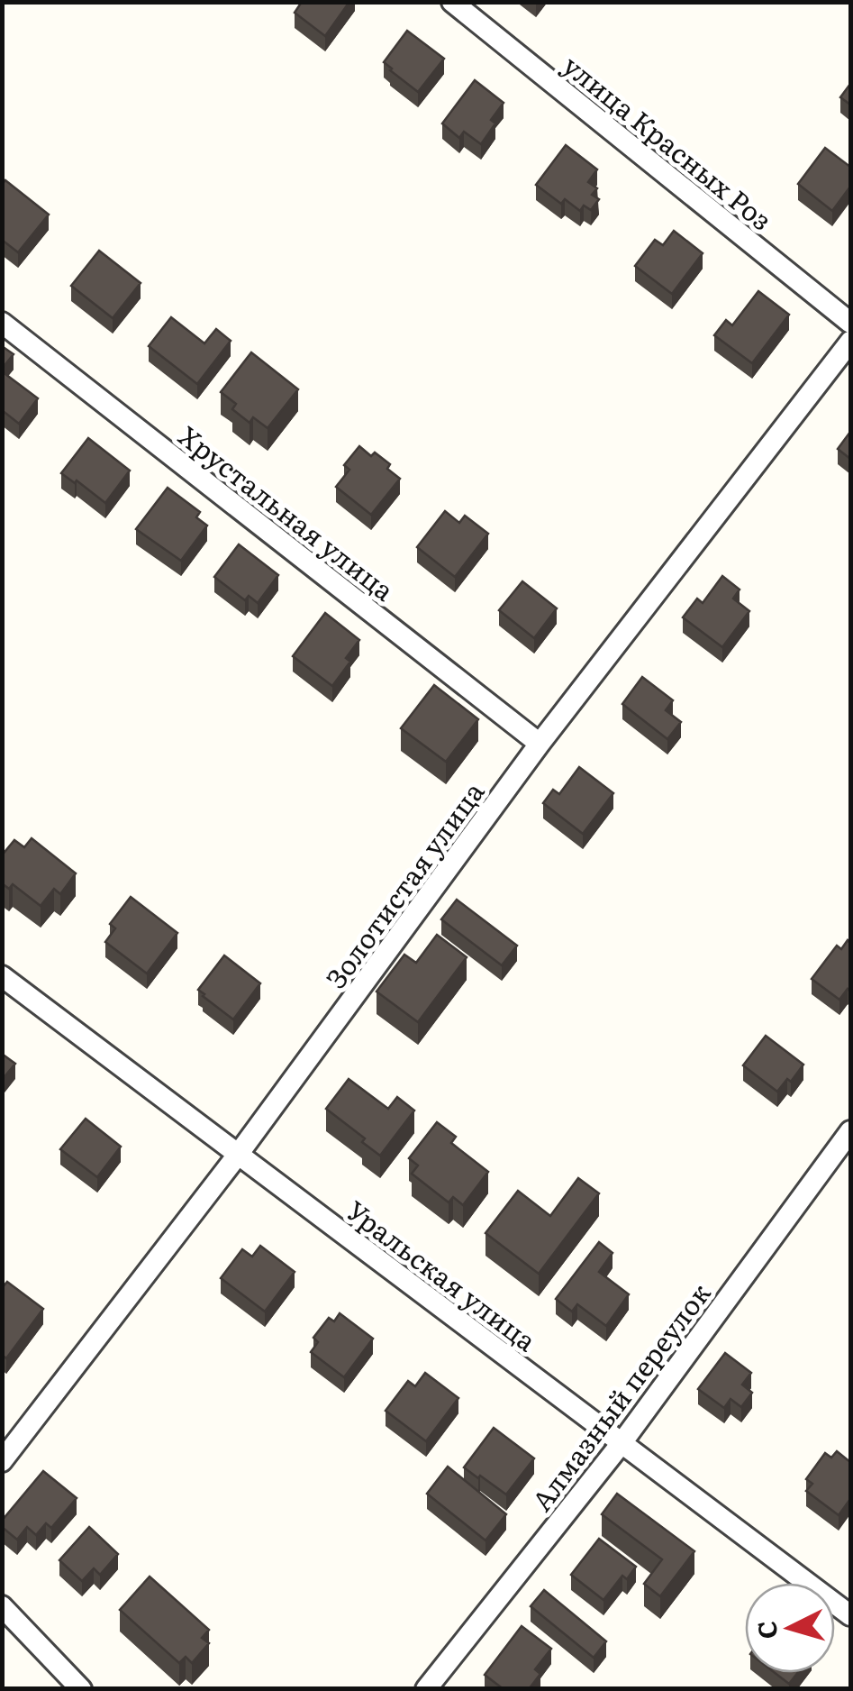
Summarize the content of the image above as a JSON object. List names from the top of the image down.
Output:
{
  "streets": {
    "street": [
      "улица Красных Роз",
      "Хрустальная улица",
      "Золотистая улица",
      "Уральская улица",
      "Алмазный переулок"
    ]
  },
  "crossings": [
    ["Хрустальная улица", "Золотистая улица"],
    ["Золотистая улица", "Уральская улица"],
    ["Уральская улица", "Алмазный переулок"]
  ],
  "north": "left"
}
